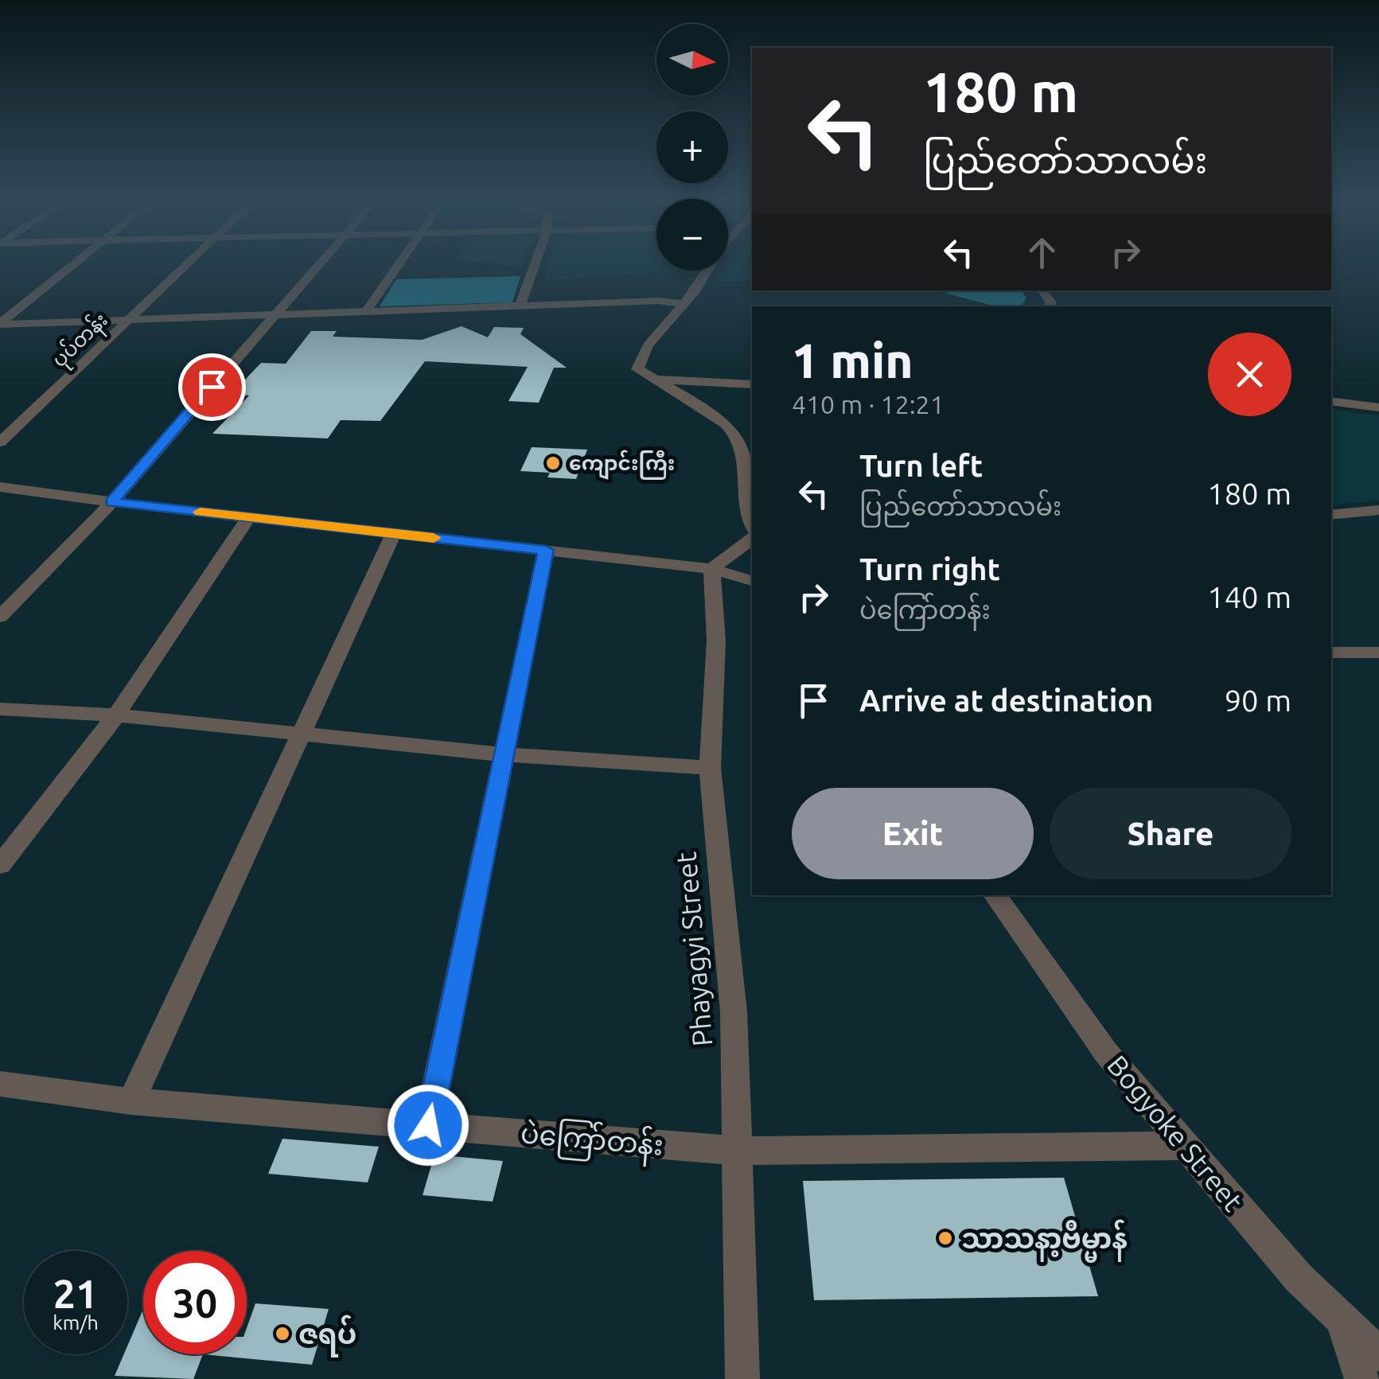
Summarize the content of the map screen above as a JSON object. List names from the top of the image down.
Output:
{
  "streets": {
    "street": [
      "ပုပ်တန်း",
      "Phayagyi Street",
      "Bogyoke Street",
      "ပဲကြော်တန်း"
    ]
  },
  "crossings": [
    ["Phayagyi Street", "ပဲကြော်တန်း"],
    ["Bogyoke Street", "ပဲကြော်တန်း"]
  ],
  "places": ["ကျောင်းကြီး", "သာသနာ့ဗိမ္မာန်", "ဇရပ်"],
  "north": "right",
  "page": {
    "map_buttons": ["+", "−"],
    "turn": ["180 m", "ပြည်တော်သာလမ်း"],
    "heading": ["1 min", "410 m · 12:21"],
    "list": [
      {
        "name": "Turn left",
        "note": "ပြည်တော်သာလမ်း",
        "value": "180 m"
      },
      {
        "name": "Turn right",
        "note": "ပဲကြော်တန်း",
        "value": "140 m"
      },
      {
        "name": "Arrive at destination",
        "value": "90 m"
      }
    ],
    "buttons": ["Exit", "Share"],
    "speed": "21 km/h",
    "limit": "30"
  }
}
